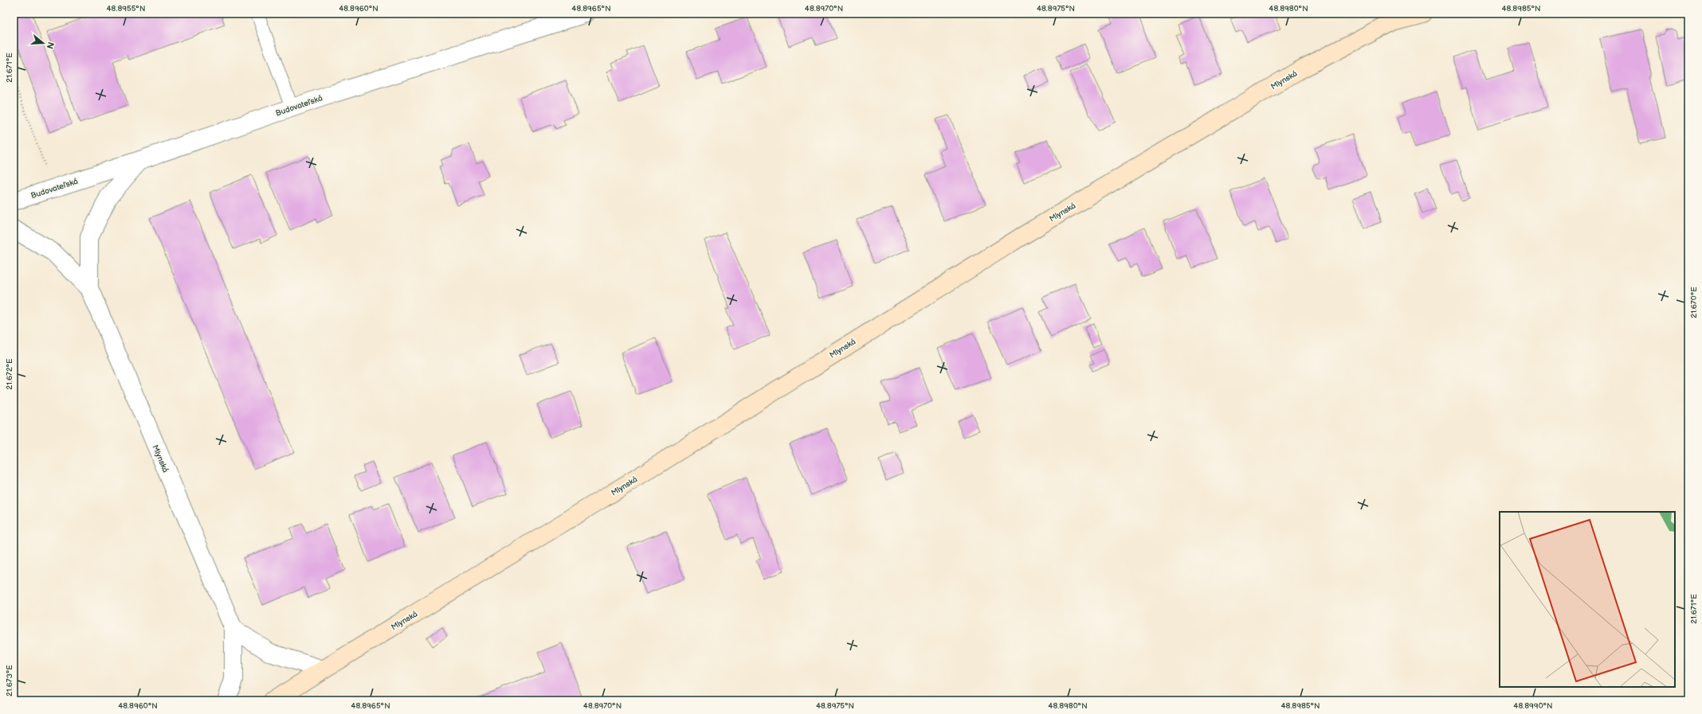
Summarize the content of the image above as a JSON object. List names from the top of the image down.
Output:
{
  "streets": {
    "street": ["Mlynská", "Budovateľská"]
  },
  "north": "right",
  "coordinates": [
    "48.8955°N",
    "48.8960°N",
    "48.8965°N",
    "48.8970°N",
    "48.8975°N",
    "48.8980°N",
    "48.8985°N",
    "21.671°E",
    "21.670°E",
    "21.672°E",
    "21.673°E",
    "48.8990°N"
  ]
}
